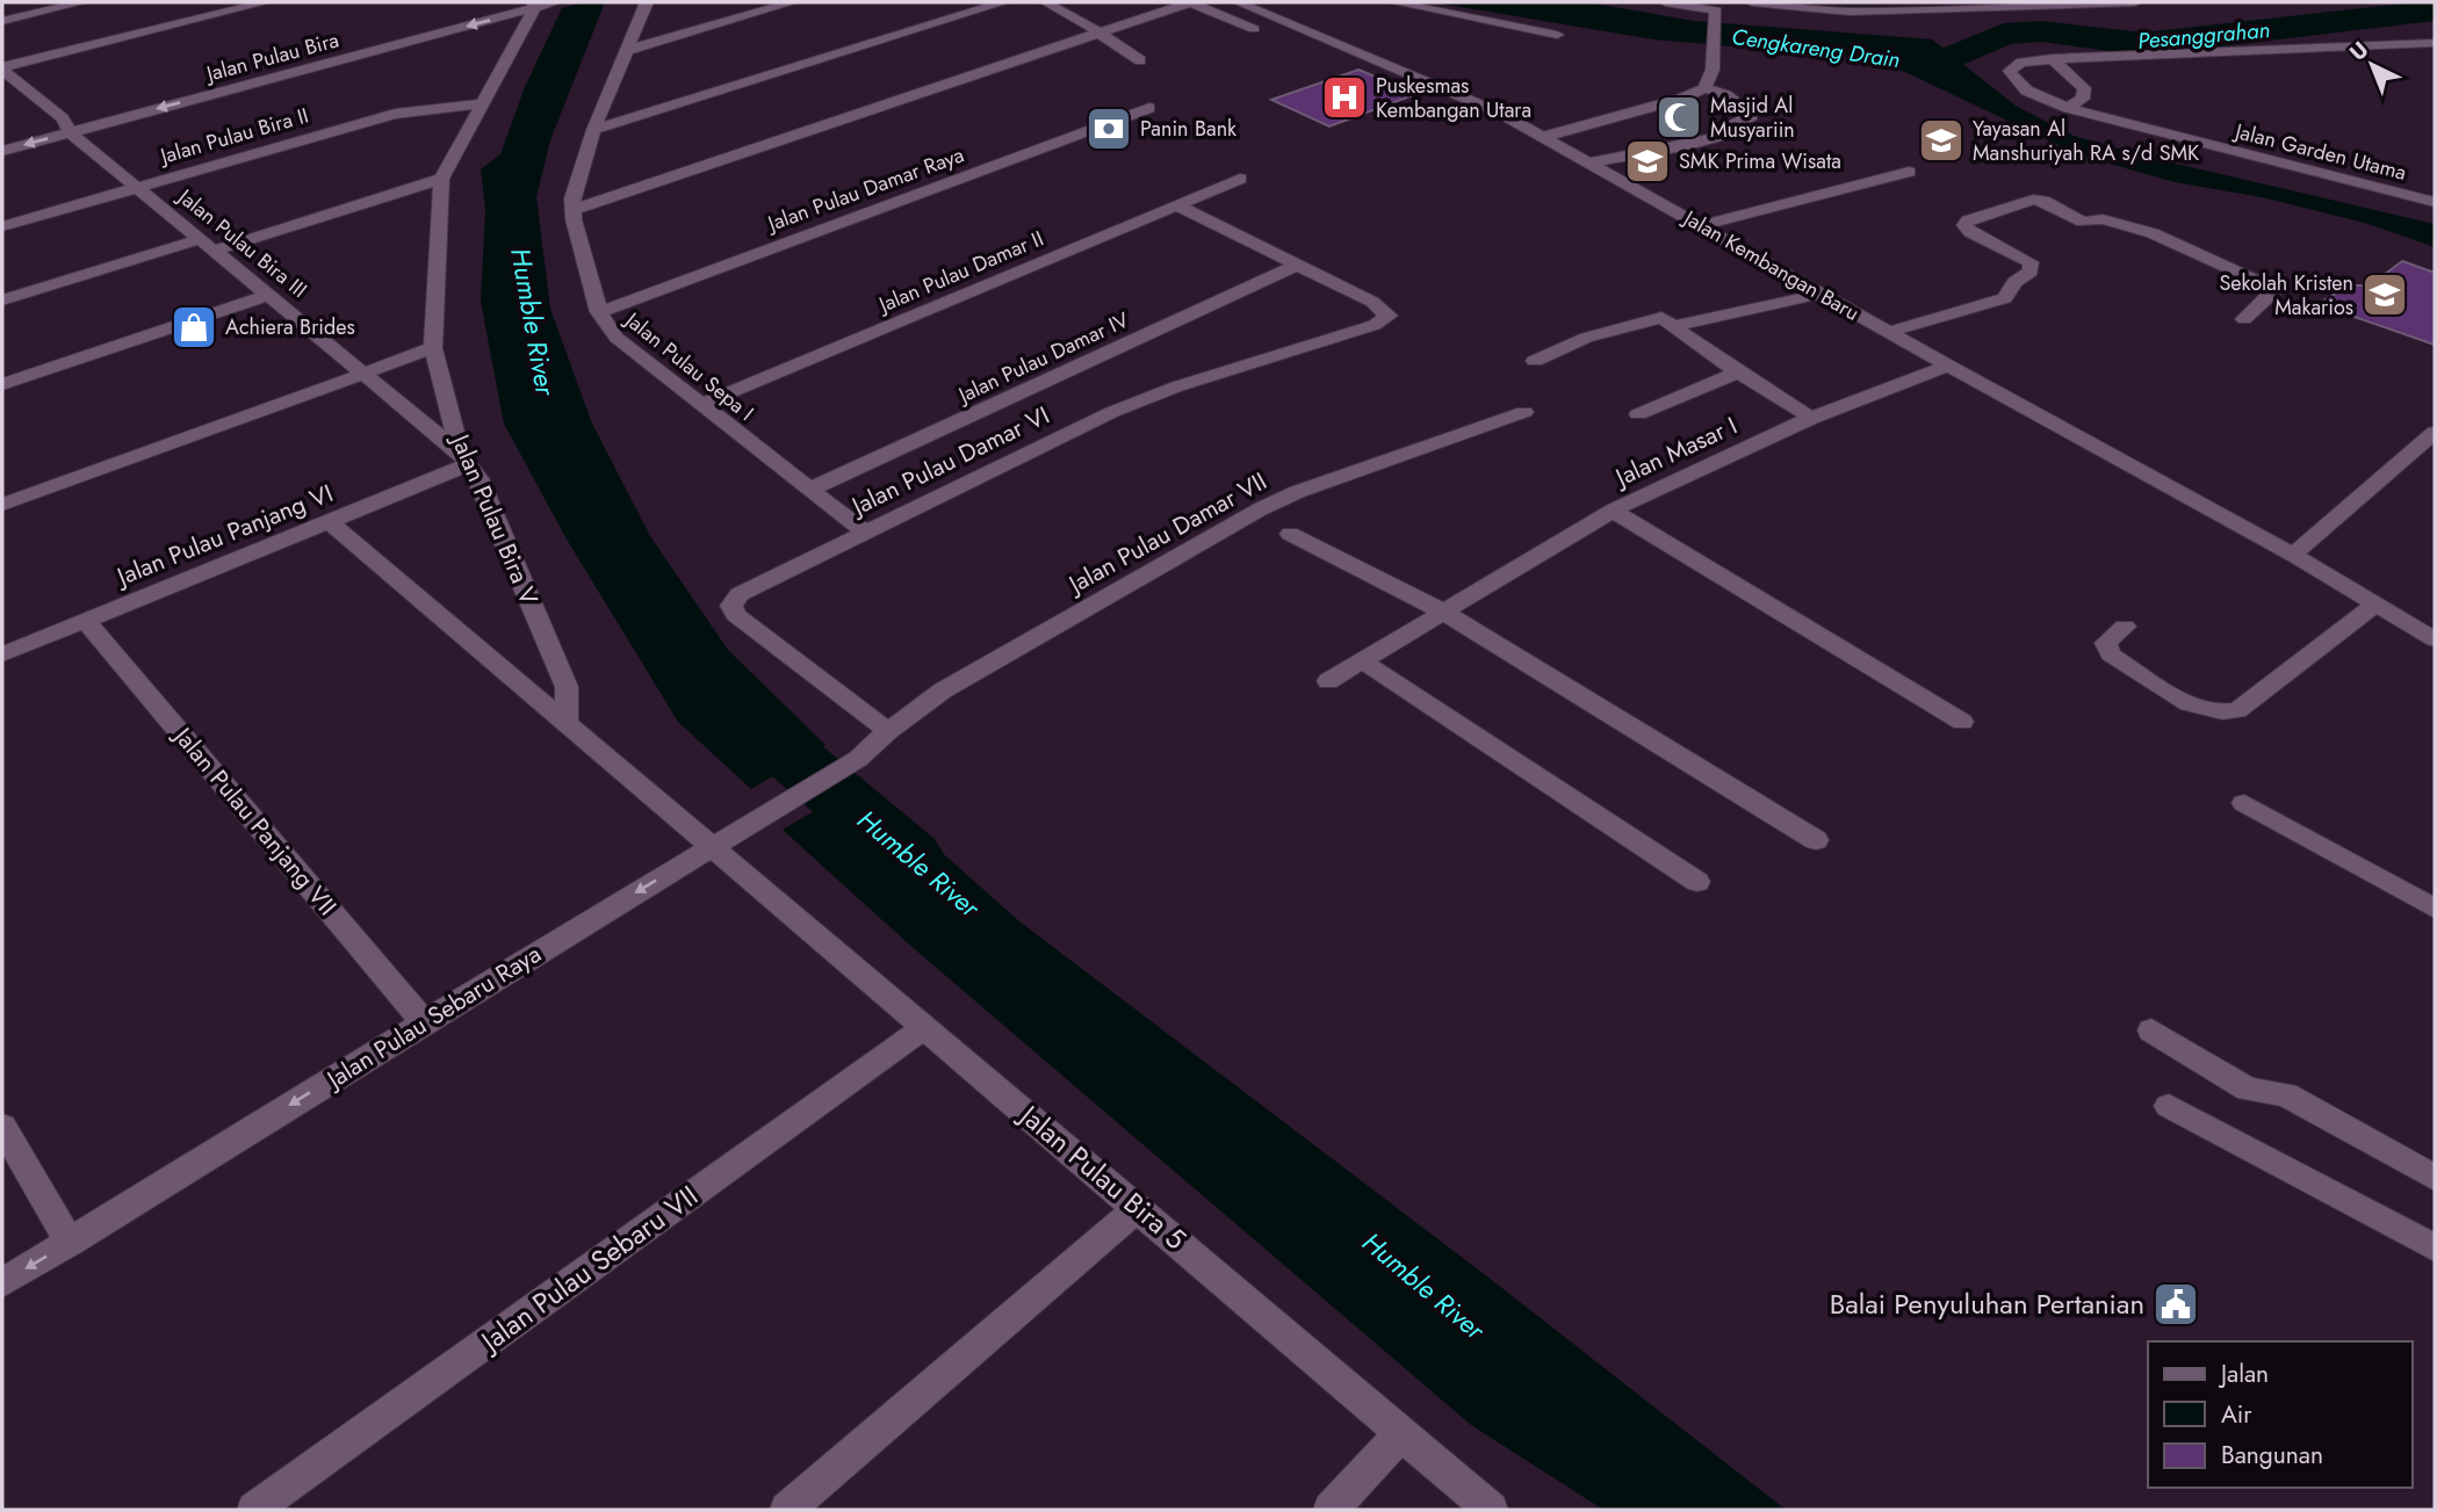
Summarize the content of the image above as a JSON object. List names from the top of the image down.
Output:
{
  "streets": {
    "street": [
      "Jalan Pulau Bira",
      "Jalan Pulau Bira II",
      "Jalan Garden Utama",
      "Jalan Pulau Damar Raya",
      "Jalan Pulau Bira III",
      "Jalan Kembangan Baru",
      "Jalan Pulau Damar II",
      "Jalan Pulau Damar IV",
      "Jalan Pulau Sepa I",
      "Jalan Masar I",
      "Jalan Pulau Damar VI",
      "Jalan Pulau Bira V",
      "Jalan Pulau Damar VII",
      "Jalan Pulau Panjang VI",
      "Jalan Pulau Panjang VII",
      "Jalan Pulau Sebaru Raya",
      "Jalan Pulau Bira 5",
      "Jalan Pulau Sebaru VII"
    ]
  },
  "crossings": [
    ["Jalan Pulau Bira", "Jalan Pulau Bira III"],
    ["Jalan Pulau Bira", "Jalan Pulau Bira V"],
    ["Jalan Pulau Bira II", "Jalan Pulau Bira III"],
    ["Jalan Pulau Bira II", "Jalan Pulau Bira V"],
    ["Jalan Pulau Damar Raya", "Jalan Pulau Sepa I"],
    ["Jalan Pulau Bira III", "Jalan Pulau Bira V"],
    ["Jalan Pulau Bira III", "Jalan Pulau Panjang VI"],
    ["Jalan Kembangan Baru", "Jalan Masar I"],
    ["Jalan Pulau Damar II", "Jalan Pulau Sepa I"],
    ["Jalan Pulau Damar IV", "Jalan Pulau Sepa I"],
    ["Jalan Pulau Damar IV", "Jalan Pulau Damar VI"],
    ["Jalan Pulau Sepa I", "Jalan Pulau Damar VI"],
    ["Jalan Pulau Damar VI", "Jalan Pulau Damar VII"],
    ["Jalan Pulau Bira V", "Jalan Pulau Panjang VI"],
    ["Jalan Pulau Damar VII", "Jalan Pulau Sebaru Raya"],
    ["Jalan Pulau Panjang VI", "Jalan Pulau Panjang VII"],
    ["Jalan Pulau Panjang VII", "Jalan Pulau Sebaru Raya"],
    ["Jalan Pulau Sebaru Raya", "Jalan Pulau Bira 5"],
    ["Jalan Pulau Bira 5", "Jalan Pulau Sebaru VII"]
  ],
  "one_way": ["Jalan Pulau Sebaru Raya"],
  "water": ["Pesanggrahan", "Cengkareng Drain", "Humble River"],
  "places": {
    "hospital": ["Puskesmas Kembangan Utara"],
    "mosque": ["Masjid Al Musyariin"],
    "bank": ["Panin Bank"],
    "school or university": ["Yayasan Al Manshuriyah RA s/d SMK", "SMK Prima Wisata", "Sekolah Kristen Makarios"],
    "shop": ["Achiera Brides"],
    "public building": ["Balai Penyuluhan Pertanian"]
  },
  "legend": ["Jalan", "Air", "Bangunan"],
  "north": "top left"
}
